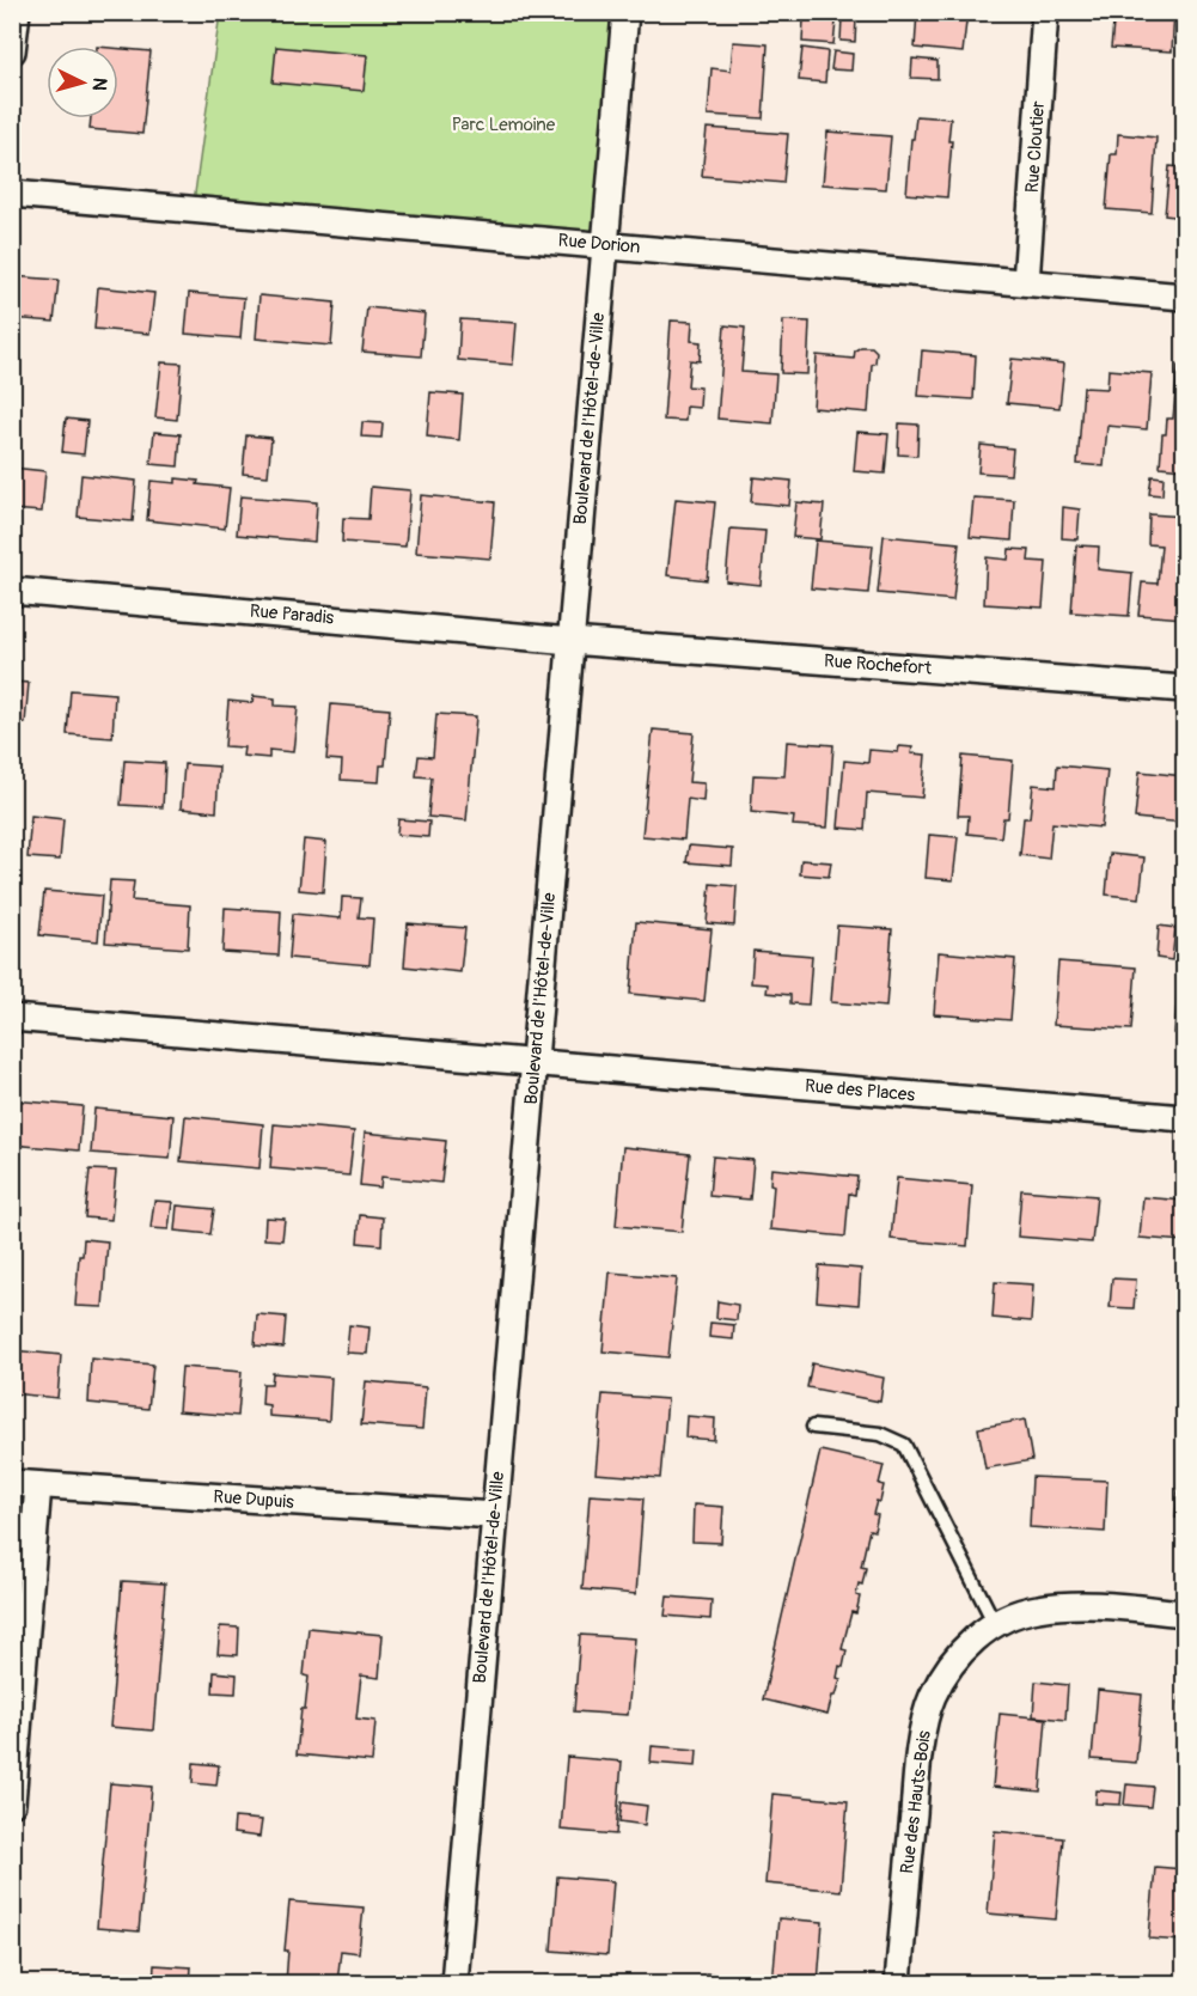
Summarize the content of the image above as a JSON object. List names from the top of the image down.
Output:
{
  "streets": {
    "street": [
      "Rue Cloutier",
      "Rue Dorion",
      "Boulevard de l'Hôtel-de-Ville",
      "Rue Paradis",
      "Rue Rochefort",
      "Rue des Places",
      "Rue Dupuis",
      "Rue des Hauts-Bois"
    ]
  },
  "crossings": [
    ["Rue Cloutier", "Rue Dorion"],
    ["Rue Dorion", "Boulevard de l'Hôtel-de-Ville"],
    ["Boulevard de l'Hôtel-de-Ville", "Rue Paradis"],
    ["Boulevard de l'Hôtel-de-Ville", "Rue Rochefort"],
    ["Boulevard de l'Hôtel-de-Ville", "Rue des Places"],
    ["Boulevard de l'Hôtel-de-Ville", "Rue Dupuis"],
    ["Rue Paradis", "Rue Rochefort"]
  ],
  "parks": ["Parc Lemoine"],
  "north": "right"
}
